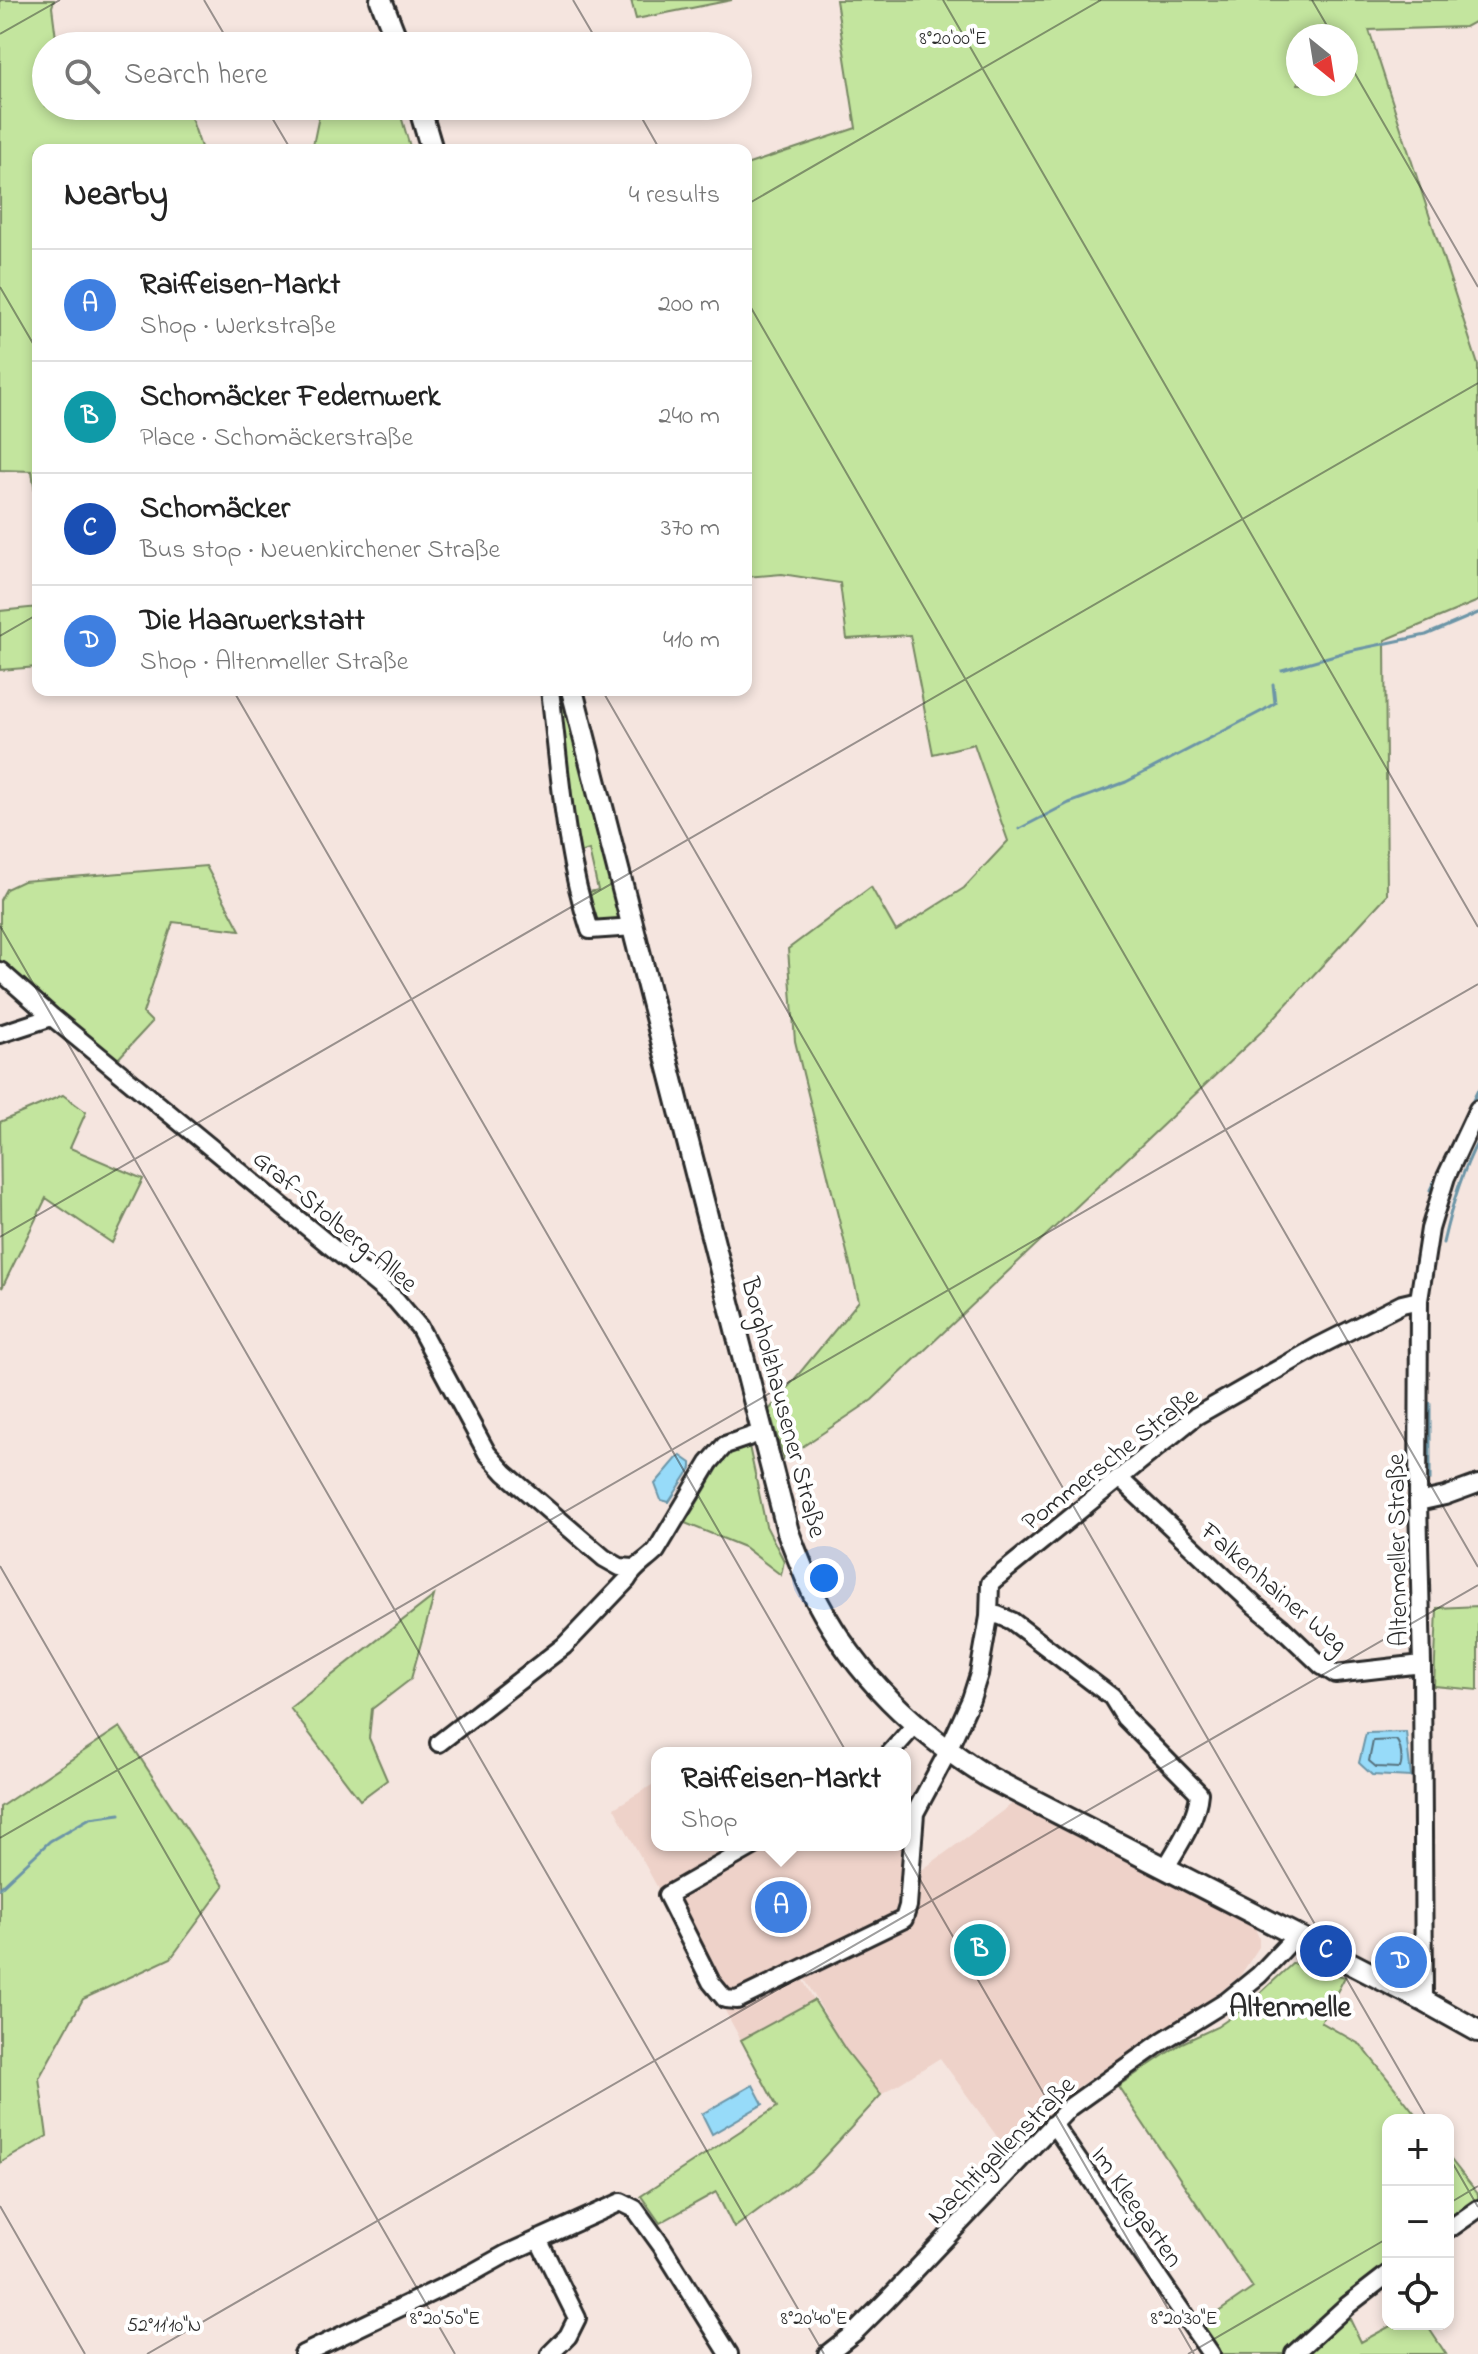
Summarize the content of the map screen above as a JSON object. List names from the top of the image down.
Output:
{
  "streets": {
    "main road": ["Borgholzhausener Straße"],
    "street": [
      "Graf-Stolberg-Allee",
      "Pommersche Straße",
      "Altenmeller Straße",
      "Falkenhainer Weg",
      "Nachtigallenstraße",
      "Im Kleegarten"
    ]
  },
  "crossings": [
    ["Borgholzhausener Straße", "Pommersche Straße"],
    ["Borgholzhausener Straße", "Altenmeller Straße"],
    ["Borgholzhausener Straße", "Nachtigallenstraße"],
    ["Pommersche Straße", "Altenmeller Straße"],
    ["Pommersche Straße", "Falkenhainer Weg"],
    ["Altenmeller Straße", "Falkenhainer Weg"],
    ["Nachtigallenstraße", "Im Kleegarten"]
  ],
  "districts": ["Altenmelle"],
  "north": "bottom right",
  "page": {
    "search": "Search here",
    "heading": ["Nearby", "4 results"],
    "list": [
      {
        "mark": "A",
        "name": "Raiffeisen-Markt",
        "note": "Shop · Werkstraße",
        "value": "200 m"
      },
      {
        "mark": "B",
        "name": "Schomäcker Federnwerk",
        "note": "Place · Schomäckerstraße",
        "value": "240 m"
      },
      {
        "mark": "C",
        "name": "Schomäcker",
        "note": "Bus stop · Neuenkirchener Straße",
        "value": "370 m"
      },
      {
        "mark": "D",
        "name": "Die Haarwerkstatt",
        "note": "Shop · Altenmeller Straße",
        "value": "410 m"
      }
    ],
    "popup": ["Raiffeisen-Markt", "Shop"],
    "pins": [
      "A",
      "B",
      "C",
      "D"
    ],
    "map_buttons": ["+", "−"]
  },
  "coordinates": [
    "8°20'00\"E",
    "8°20'50\"E",
    "8°20'40\"E",
    "8°20'30\"E",
    "52°11'10\"N"
  ]
}
